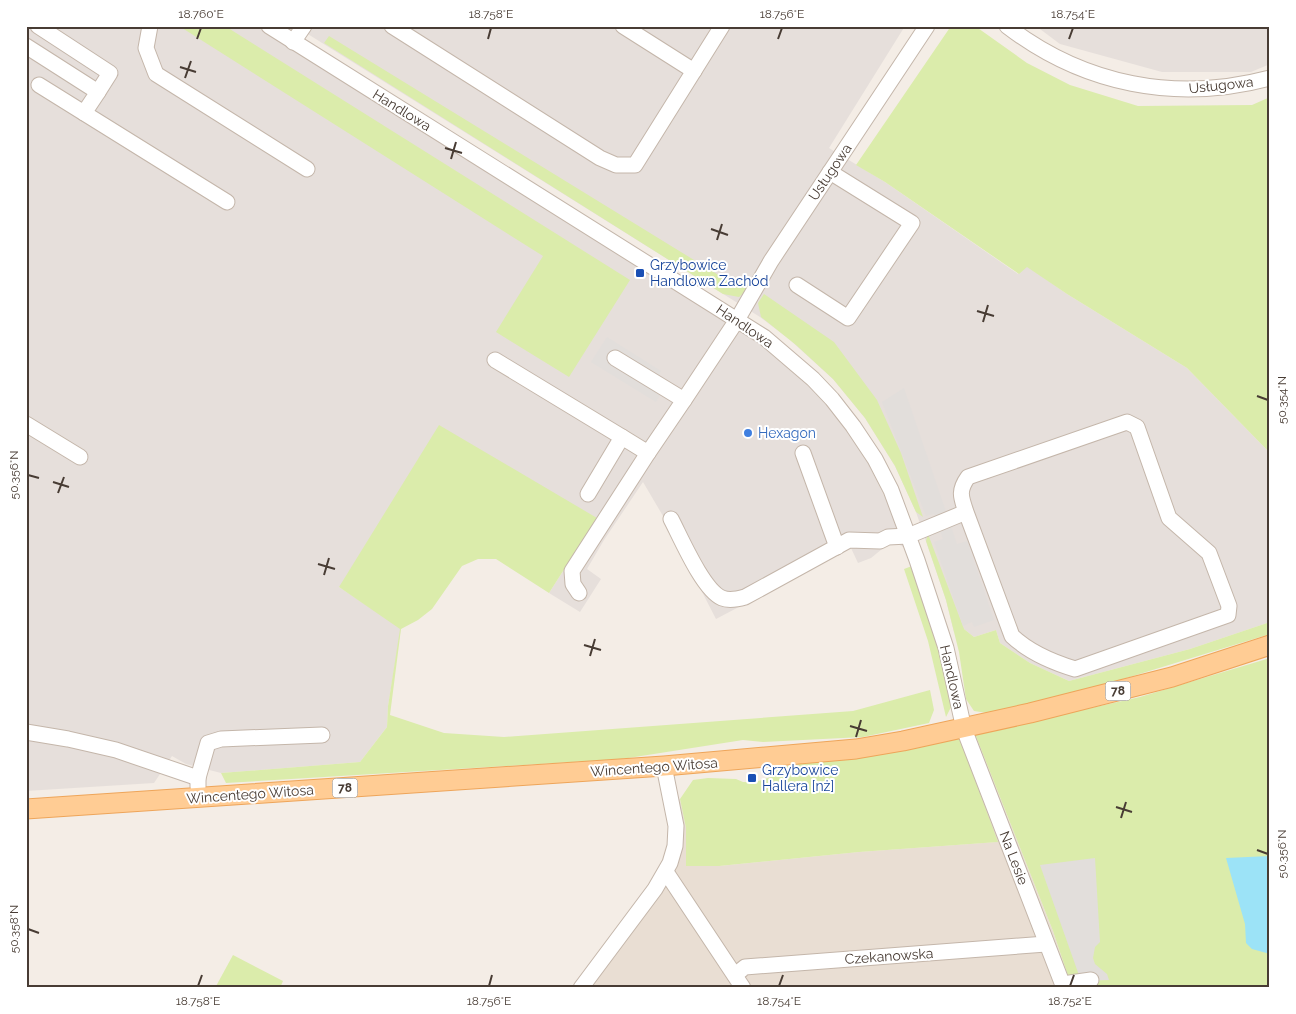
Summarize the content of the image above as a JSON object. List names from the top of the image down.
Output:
{
  "streets": {
    "main road": ["78", "Wincentego Witosa"],
    "street": [
      "Usługowa",
      "Handlowa",
      "Na Lesie",
      "Czekanowska"
    ]
  },
  "crossings": [
    ["Usługowa", "Handlowa"],
    ["Handlowa", "Wincentego Witosa"],
    ["Handlowa", "Na Lesie"],
    ["Wincentego Witosa", "Na Lesie"],
    ["Na Lesie", "Czekanowska"]
  ],
  "places": {
    "transit": ["Grzybowice Handlowa Zachód", "Grzybowice Hallera [nż]"],
    "other": ["Hexagon"]
  },
  "coordinates": [
    "18.760°E",
    "18.758°E",
    "18.756°E",
    "18.754°E",
    "50.354°N",
    "50.356°N",
    "50.358°N",
    "18.752°E"
  ]
}
